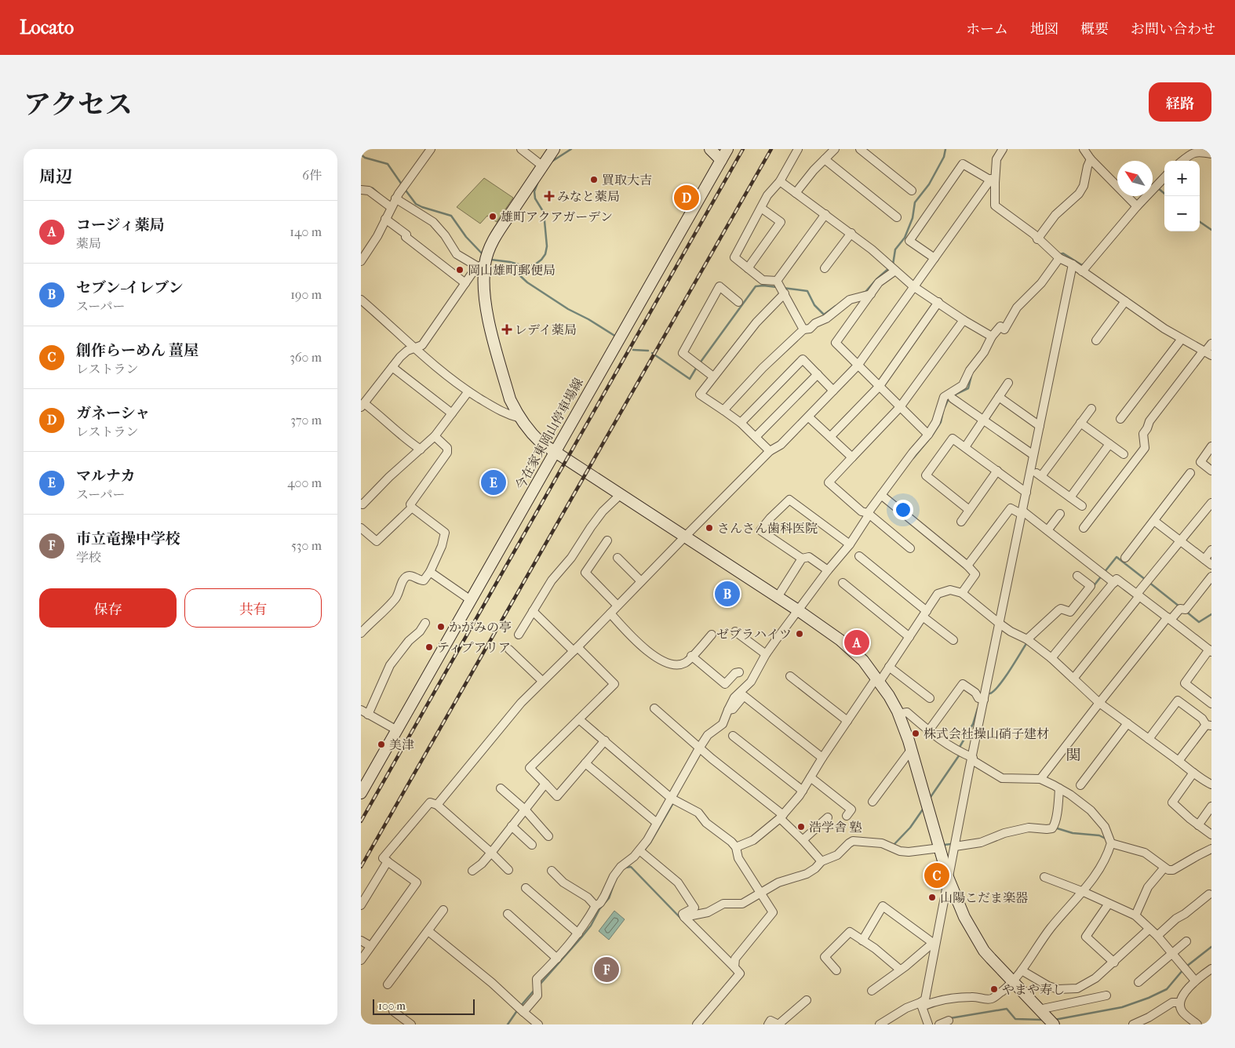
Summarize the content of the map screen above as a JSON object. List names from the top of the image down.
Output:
{
  "streets": {
    "street": ["今在家東岡山停車場線"]
  },
  "districts": ["関"],
  "places": {
    "other": [
      "買取大吉",
      "雄町アクアガーデン",
      "岡山雄町郵便局",
      "さんさん歯科医院",
      "かがみの亭",
      "ゼブラハイツ",
      "ティプアリア",
      "株式会社操山硝子建材",
      "美津",
      "浩学舎 塾",
      "山陽こだま楽器",
      "やまや寿し"
    ],
    "health": ["みなと薬局", "レデイ薬局"]
  },
  "scale_bar": "100 m",
  "north": "top left",
  "page": {
    "header": "Locato",
    "nav": [
      "ホーム",
      "地図",
      "概要",
      "お問い合わせ"
    ],
    "title": "アクセス",
    "buttons": [
      "経路",
      ["保存", "共有"]
    ],
    "heading": ["周辺", "6件"],
    "map_buttons": ["+", "−"],
    "pins": [
      "D",
      "E",
      "B",
      "A",
      "C",
      "F"
    ],
    "list": [
      {
        "mark": "A",
        "name": "コージィ薬局",
        "note": "薬局",
        "value": "140 m"
      },
      {
        "mark": "B",
        "name": "セブン-イレブン",
        "note": "スーパー",
        "value": "190 m"
      },
      {
        "mark": "C",
        "name": "創作らーめん 薑屋",
        "note": "レストラン",
        "value": "360 m"
      },
      {
        "mark": "D",
        "name": "ガネーシャ",
        "note": "レストラン",
        "value": "370 m"
      },
      {
        "mark": "E",
        "name": "マルナカ",
        "note": "スーパー",
        "value": "400 m"
      },
      {
        "mark": "F",
        "name": "市立竜操中学校",
        "note": "学校",
        "value": "530 m"
      }
    ],
    "scale": "100 m"
  }
}
